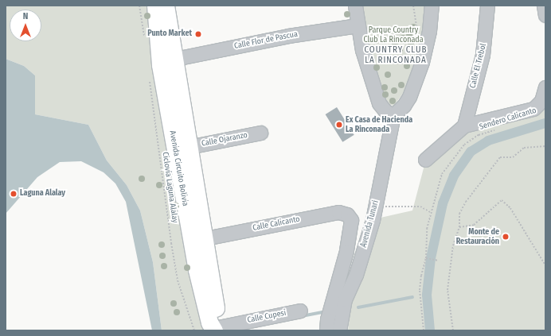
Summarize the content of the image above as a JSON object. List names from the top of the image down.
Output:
{
  "streets": {
    "main road": ["Avenida Circuito Bolivia"],
    "street": [
      "Calle Flor de Pascua",
      "Calle El Trebol",
      "Calle Ojaranzo",
      "Calle Calicanto",
      "Avenida Tunari",
      "Calle Cupesi"
    ],
    "path": ["Sendero Calicanto", "Ciclovía Laguna Alalay"]
  },
  "crossings": [
    ["Calle Flor de Pascua", "Avenida Circuito Bolivia"],
    ["Calle Ojaranzo", "Avenida Circuito Bolivia"],
    ["Avenida Circuito Bolivia", "Calle Calicanto"],
    ["Avenida Circuito Bolivia", "Calle Cupesi"]
  ],
  "districts": ["COUNTRY CLUB LA RINCONADA"],
  "parks": ["Parque Country Club La Rinconada"],
  "places": [
    "Punto Market",
    "Ex Casa de Hacienda La Rinconada",
    "Laguna Alalay",
    "Monte de Restauración"
  ],
  "north": "top"
}
